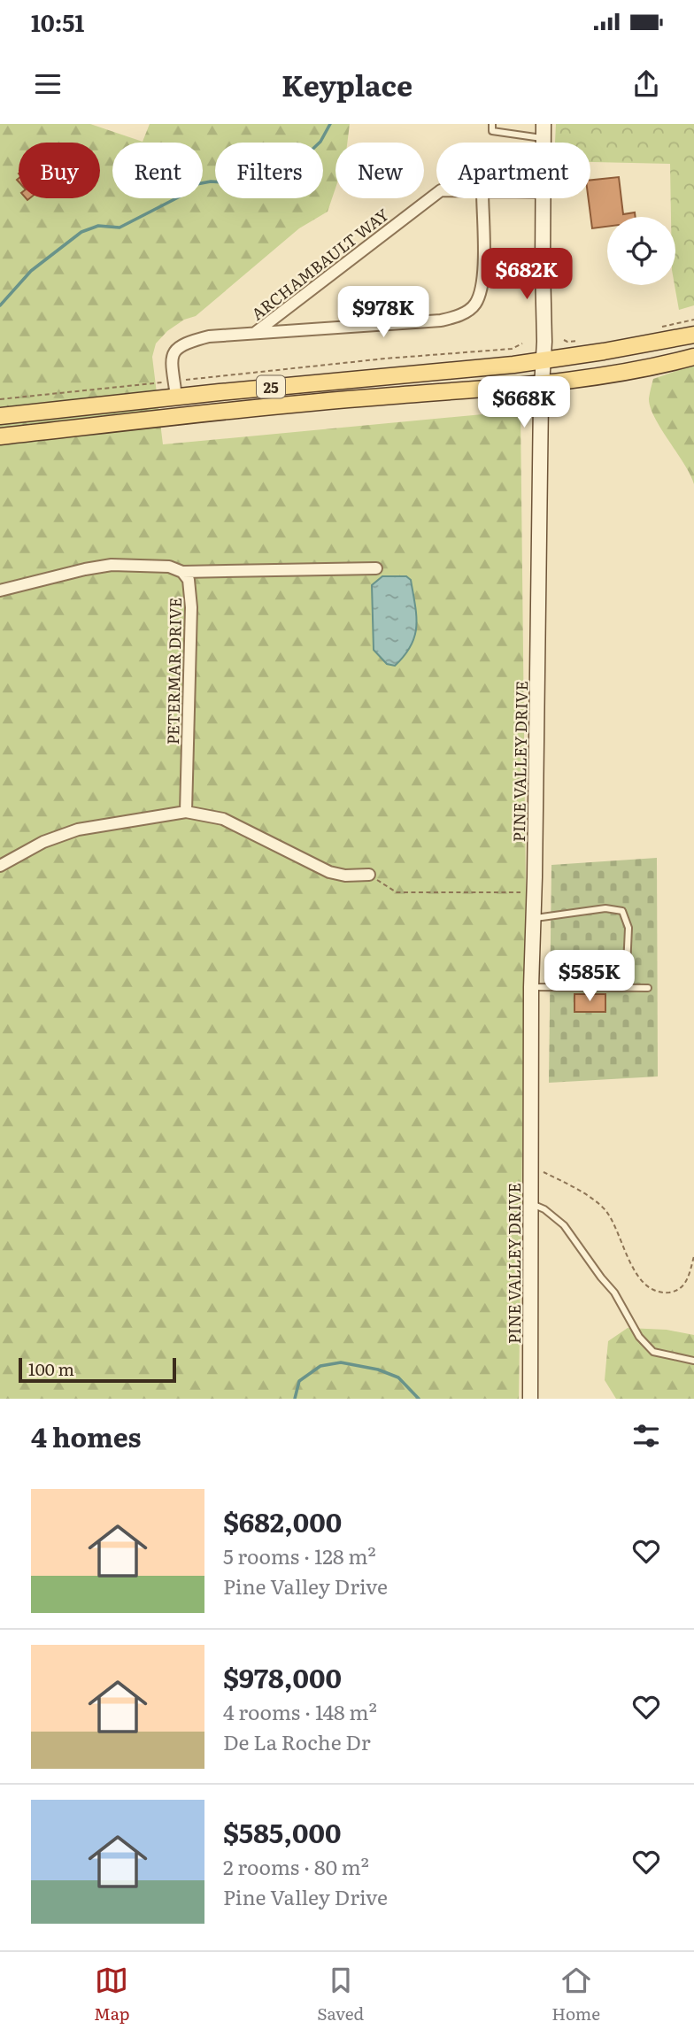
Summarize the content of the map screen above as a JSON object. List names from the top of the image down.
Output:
{
  "streets": {
    "main road": ["25"],
    "street": ["ARCHAMBAULT WAY", "PETERMAR DRIVE", "PINE VALLEY DRIVE"]
  },
  "crossings": [
    ["25", "PINE VALLEY DRIVE"]
  ],
  "scale_bar": "100 m",
  "page": {
    "status": "10:51",
    "header": "Keyplace",
    "chip": [
      "Buy",
      "Rent",
      "Filters",
      "New",
      "Apartment"
    ],
    "price": [
      "$682K",
      "$978K",
      "$668K",
      "$585K"
    ],
    "scale": "100 m",
    "heading": "4 homes",
    "list": [
      {
        "name": "$682,000",
        "note": "5 rooms · 128 m² · Pine Valley Drive"
      },
      {
        "name": "$978,000",
        "note": "4 rooms · 148 m² · De La Roche Dr"
      },
      {
        "name": "$585,000",
        "note": "2 rooms · 80 m² · Pine Valley Drive"
      }
    ],
    "tabs": ["Map", "Saved", "Home"]
  }
}
